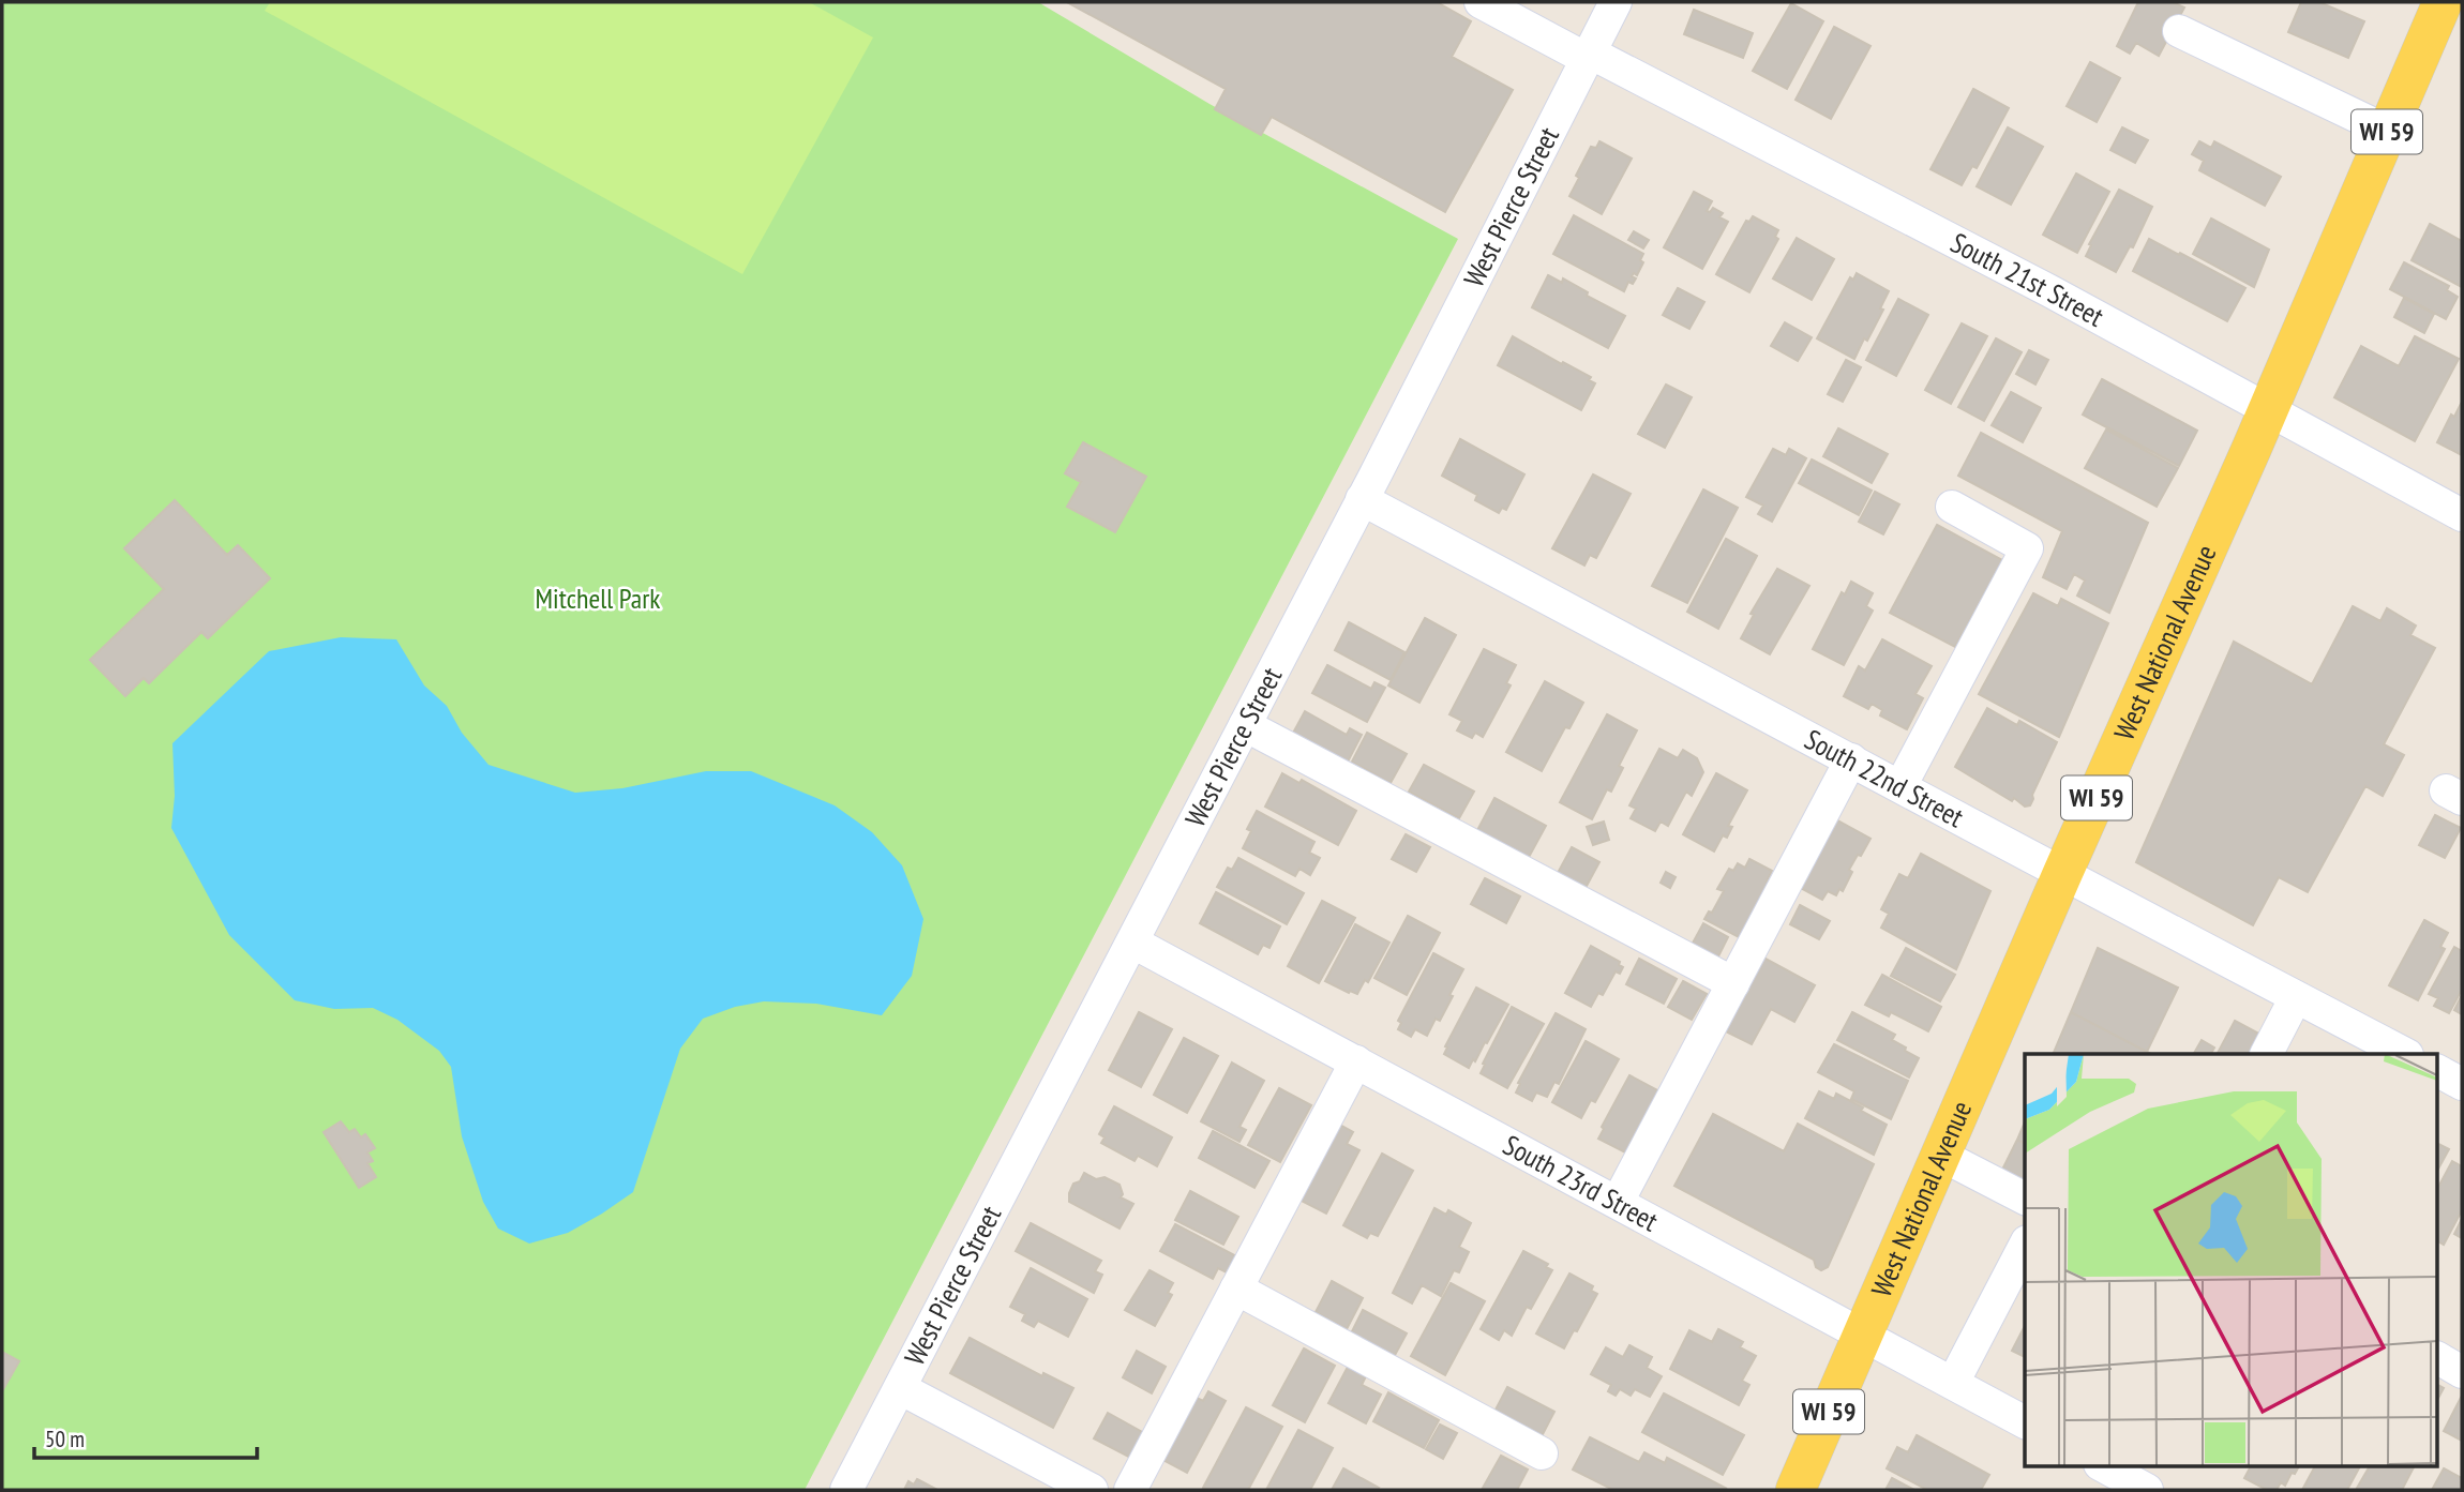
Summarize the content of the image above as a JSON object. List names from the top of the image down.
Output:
{
  "streets": {
    "main road": ["WI 59", "West National Avenue"],
    "street": [
      "West Pierce Street",
      "South 21st Street",
      "South 22nd Street",
      "South 23rd Street"
    ]
  },
  "crossings": [
    ["West Pierce Street", "South 21st Street"],
    ["West Pierce Street", "South 22nd Street"],
    ["West Pierce Street", "South 23rd Street"],
    ["South 21st Street", "West National Avenue"],
    ["West National Avenue", "South 22nd Street"],
    ["West National Avenue", "South 23rd Street"]
  ],
  "parks": ["Mitchell Park"],
  "scale_bar": "50 m"
}
